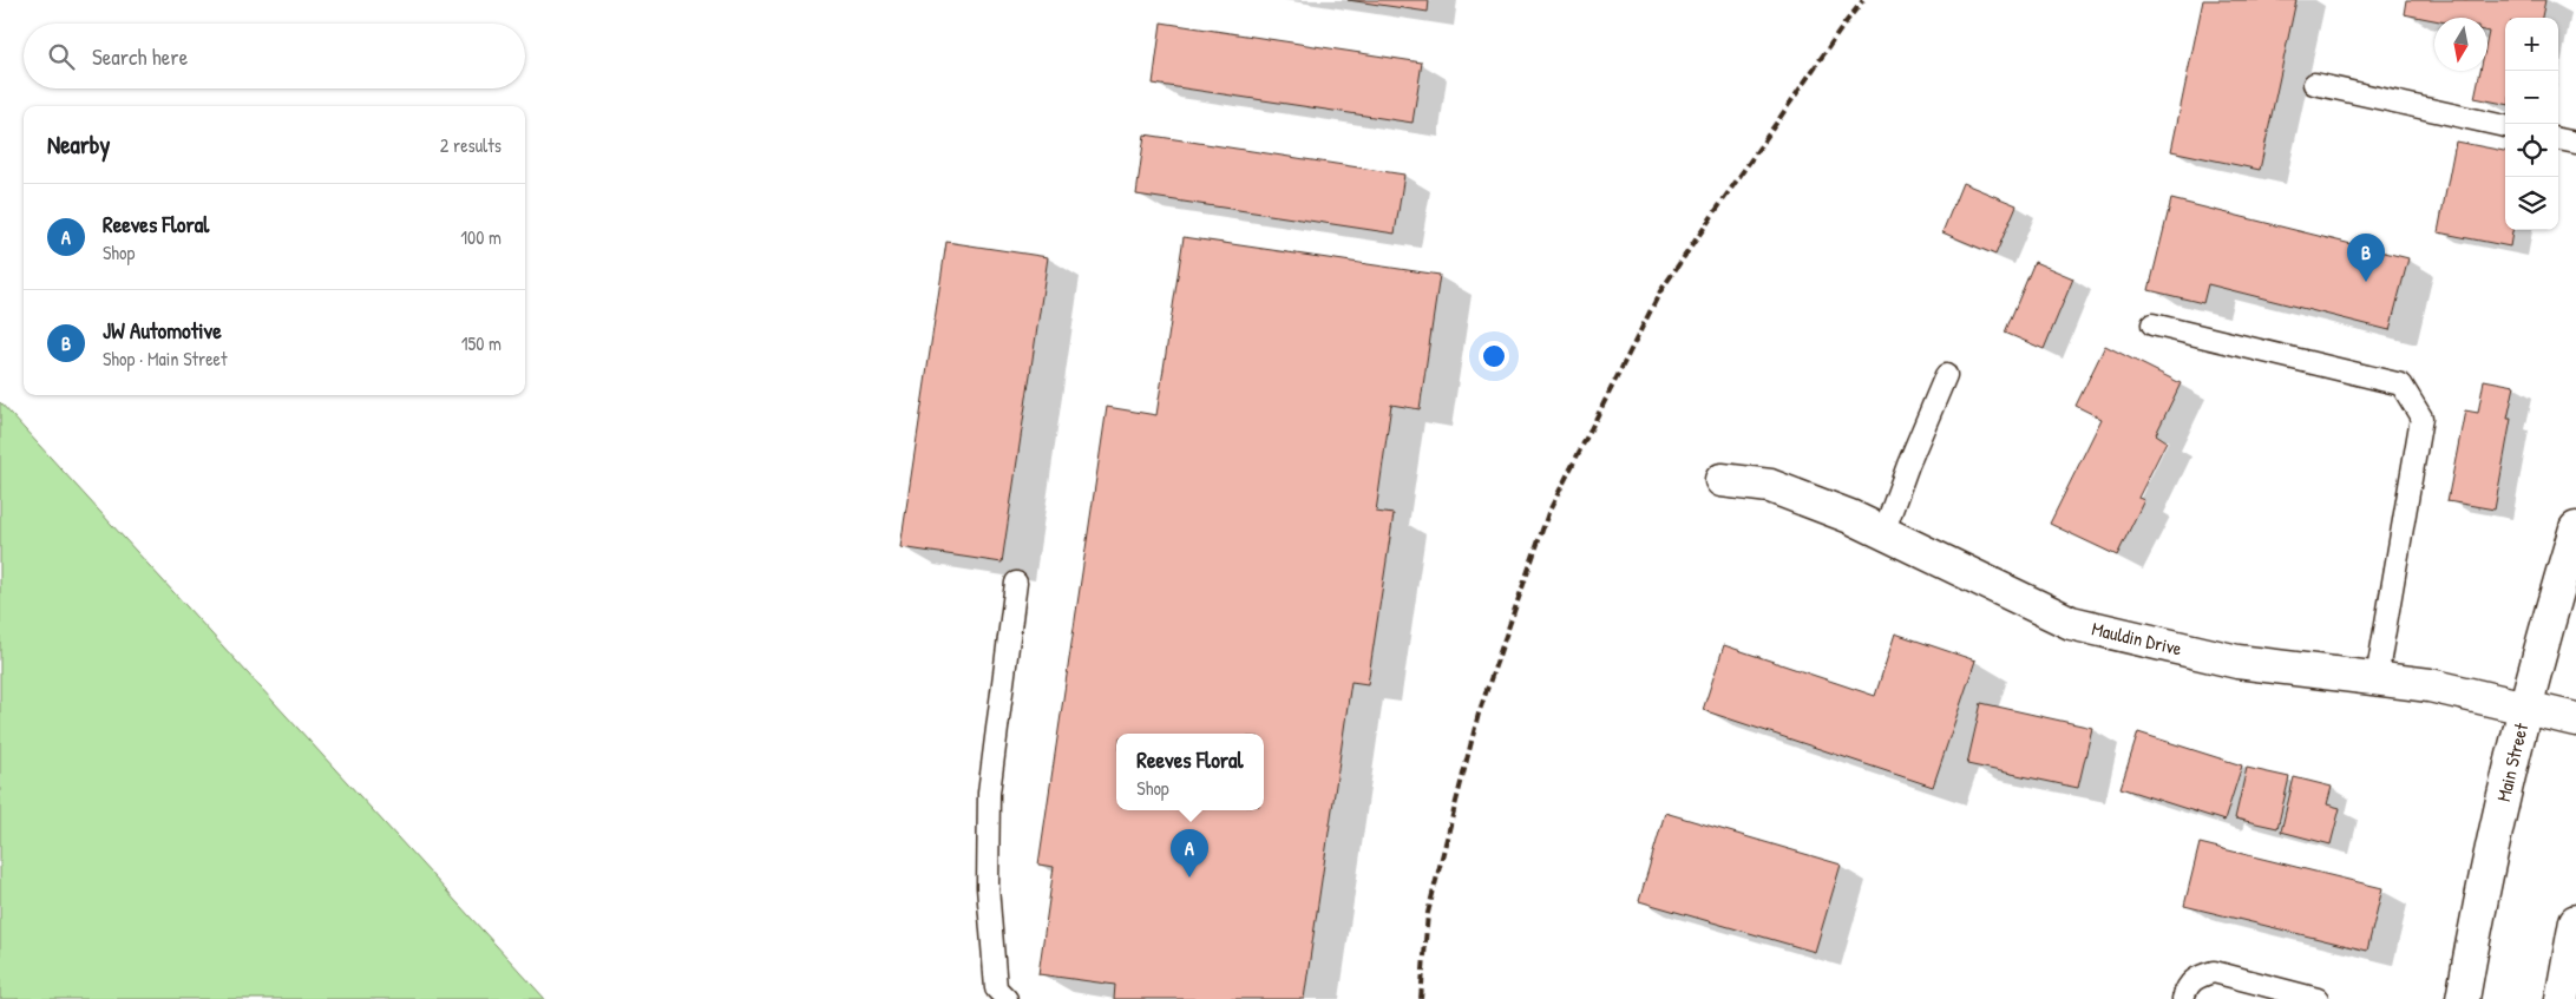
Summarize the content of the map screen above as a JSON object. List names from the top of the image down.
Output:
{
  "streets": {
    "street": ["Mauldin Drive", "Main Street"]
  },
  "crossings": [
    ["Mauldin Drive", "Main Street"]
  ],
  "north": "bottom",
  "page": {
    "map_buttons": ["+", "−"],
    "search": "Search here",
    "heading": ["Nearby", "2 results"],
    "list": [
      {
        "mark": "A",
        "name": "Reeves Floral",
        "note": "Shop",
        "value": "100 m"
      },
      {
        "mark": "B",
        "name": "JW Automotive",
        "note": "Shop · Main Street",
        "value": "150 m"
      }
    ],
    "pins": ["B", "A"],
    "popup": ["Reeves Floral", "Shop"]
  }
}
